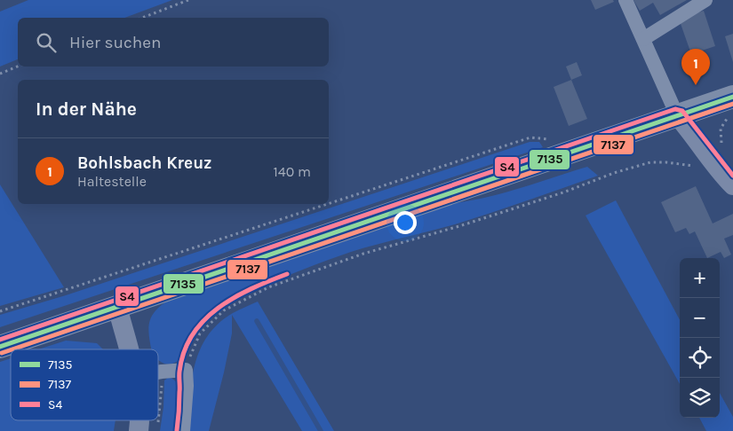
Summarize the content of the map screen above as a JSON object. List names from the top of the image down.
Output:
{
  "lines": ["transit line 7135", "transit line 7137", "transit line S4"],
  "legend": ["7135", "7137", "S4"],
  "page": {
    "search": "Hier suchen",
    "pins": "1",
    "heading": "In der Nähe",
    "list": [
      {
        "mark": "1",
        "name": "Bohlsbach Kreuz",
        "note": "Haltestelle",
        "value": "140 m"
      }
    ],
    "map_buttons": ["+", "−"]
  }
}
